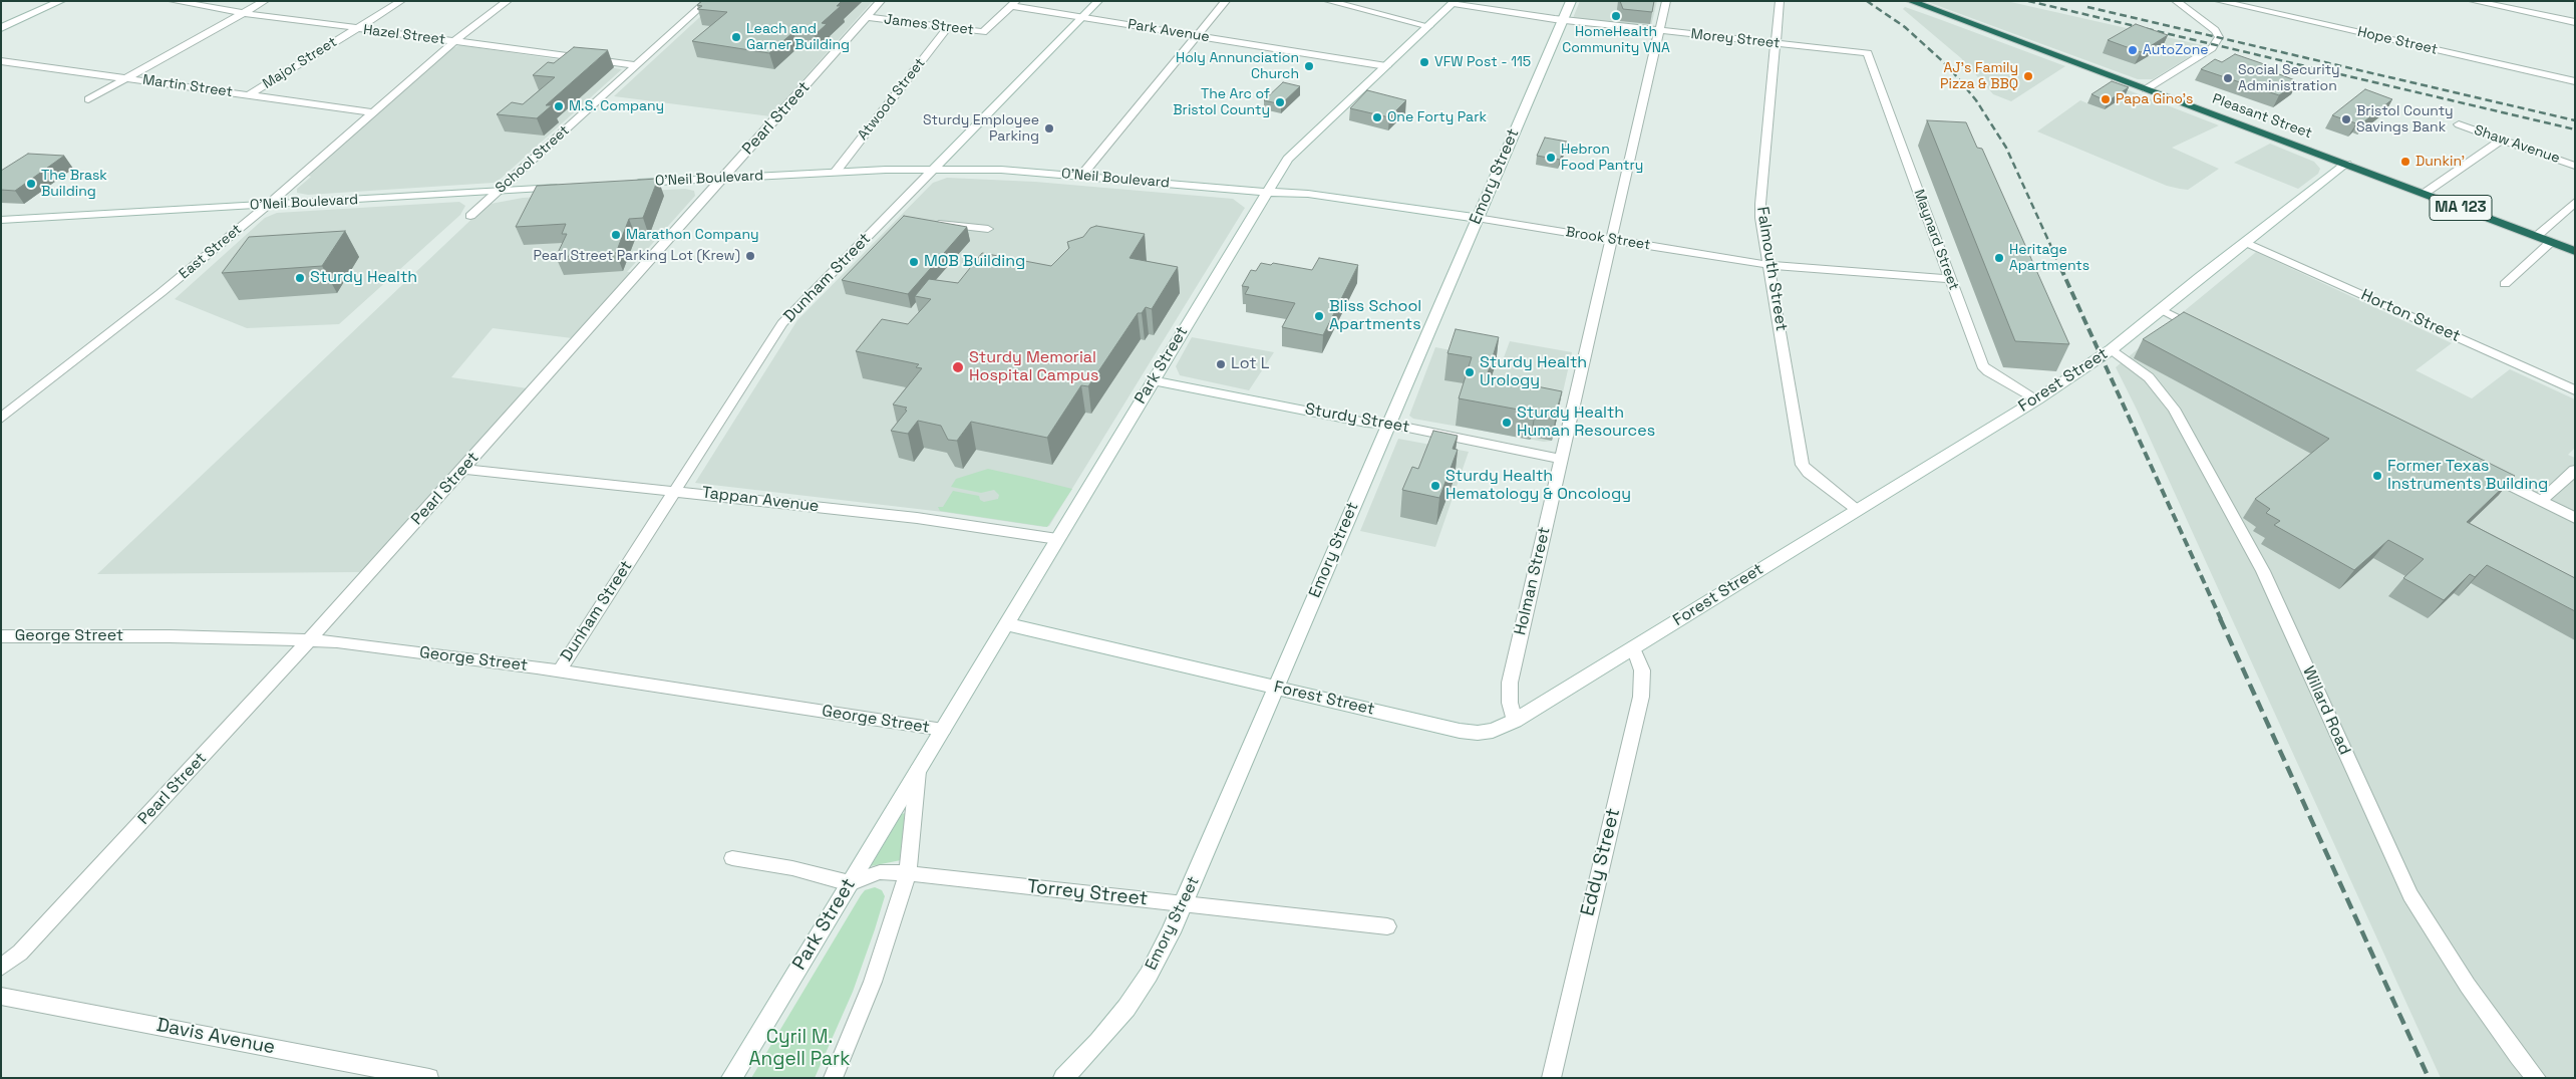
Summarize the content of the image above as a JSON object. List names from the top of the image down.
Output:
{
  "streets": {
    "highway": ["Pleasant Street", "MA 123"],
    "main road": [
      "Emory Street",
      "O'Neil Boulevard",
      "Brook Street",
      "Dunham Street",
      "Park Street",
      "Forest Street",
      "Sturdy Street"
    ],
    "street": [
      "James Street",
      "Park Avenue",
      "Hazel Street",
      "Morey Street",
      "Hope Street",
      "Major Street",
      "Martin Street",
      "Atwood Street",
      "Pearl Street",
      "Shaw Avenue",
      "School Street",
      "Maynard Street",
      "East Street",
      "Falmouth Street",
      "Horton Street",
      "Tappan Avenue",
      "Holman Street",
      "George Street",
      "Willard Road",
      "Eddy Street",
      "Torrey Street",
      "Davis Avenue"
    ]
  },
  "crossings": [
    ["James Street", "Park Avenue"],
    ["James Street", "Atwood Street"],
    ["James Street", "Pearl Street"],
    ["Park Avenue", "Dunham Street"],
    ["Park Avenue", "Park Street"],
    ["Hazel Street", "Major Street"],
    ["Hazel Street", "School Street"],
    ["Hazel Street", "East Street"],
    ["Morey Street", "Emory Street"],
    ["Morey Street", "Maynard Street"],
    ["Morey Street", "Falmouth Street"],
    ["Morey Street", "Park Street"],
    ["Morey Street", "Holman Street"],
    ["Major Street", "Martin Street"],
    ["Martin Street", "East Street"],
    ["Atwood Street", "O'Neil Boulevard"],
    ["Pleasant Street", "Forest Street"],
    ["Pearl Street", "O'Neil Boulevard"],
    ["Pearl Street", "Tappan Avenue"],
    ["Pearl Street", "George Street"],
    ["School Street", "O'Neil Boulevard"],
    ["Emory Street", "Brook Street"],
    ["Emory Street", "Forest Street"],
    ["Emory Street", "Sturdy Street"],
    ["Emory Street", "Torrey Street"],
    ["O'Neil Boulevard", "Brook Street"],
    ["O'Neil Boulevard", "East Street"],
    ["O'Neil Boulevard", "Dunham Street"],
    ["O'Neil Boulevard", "Park Street"],
    ["Brook Street", "Maynard Street"],
    ["Brook Street", "Falmouth Street"],
    ["Brook Street", "Park Street"],
    ["Brook Street", "Holman Street"],
    ["Maynard Street", "Forest Street"],
    ["Falmouth Street", "Forest Street"],
    ["Dunham Street", "Tappan Avenue"],
    ["Dunham Street", "George Street"],
    ["Horton Street", "Forest Street"],
    ["Park Street", "Forest Street"],
    ["Park Street", "Sturdy Street"],
    ["Park Street", "Tappan Avenue"],
    ["Park Street", "George Street"],
    ["Park Street", "Torrey Street"],
    ["Forest Street", "Holman Street"],
    ["Forest Street", "Willard Road"],
    ["Forest Street", "Eddy Street"],
    ["Sturdy Street", "Holman Street"]
  ],
  "parks": ["Cyril M. Angell Park"],
  "places": [
    "HomeHealth Community VNA",
    "Leach and Garner Building",
    "AutoZone",
    "VFW Post - 115",
    "Holy Annunciation Church",
    "AJ's Family Pizza & BBQ",
    "Social Security Administration",
    "Papa Gino's",
    "The Arc of Bristol County",
    "M.S. Company",
    "One Forty Park",
    "Bristol County Savings Bank",
    "Sturdy Employee Parking",
    "Hebron Food Pantry",
    "Dunkin'",
    "The Brask Building",
    "Marathon Company",
    "Pearl Street Parking Lot (Krew)",
    "Heritage Apartments",
    "MOB Building",
    "Sturdy Health",
    "Bliss School Apartments",
    "Lot L",
    "Sturdy Memorial Hospital Campus",
    "Sturdy Health Urology",
    "Sturdy Health Human Resources",
    "Former Texas Instruments Building",
    "Sturdy Health Hematology & Oncology"
  ]
}
